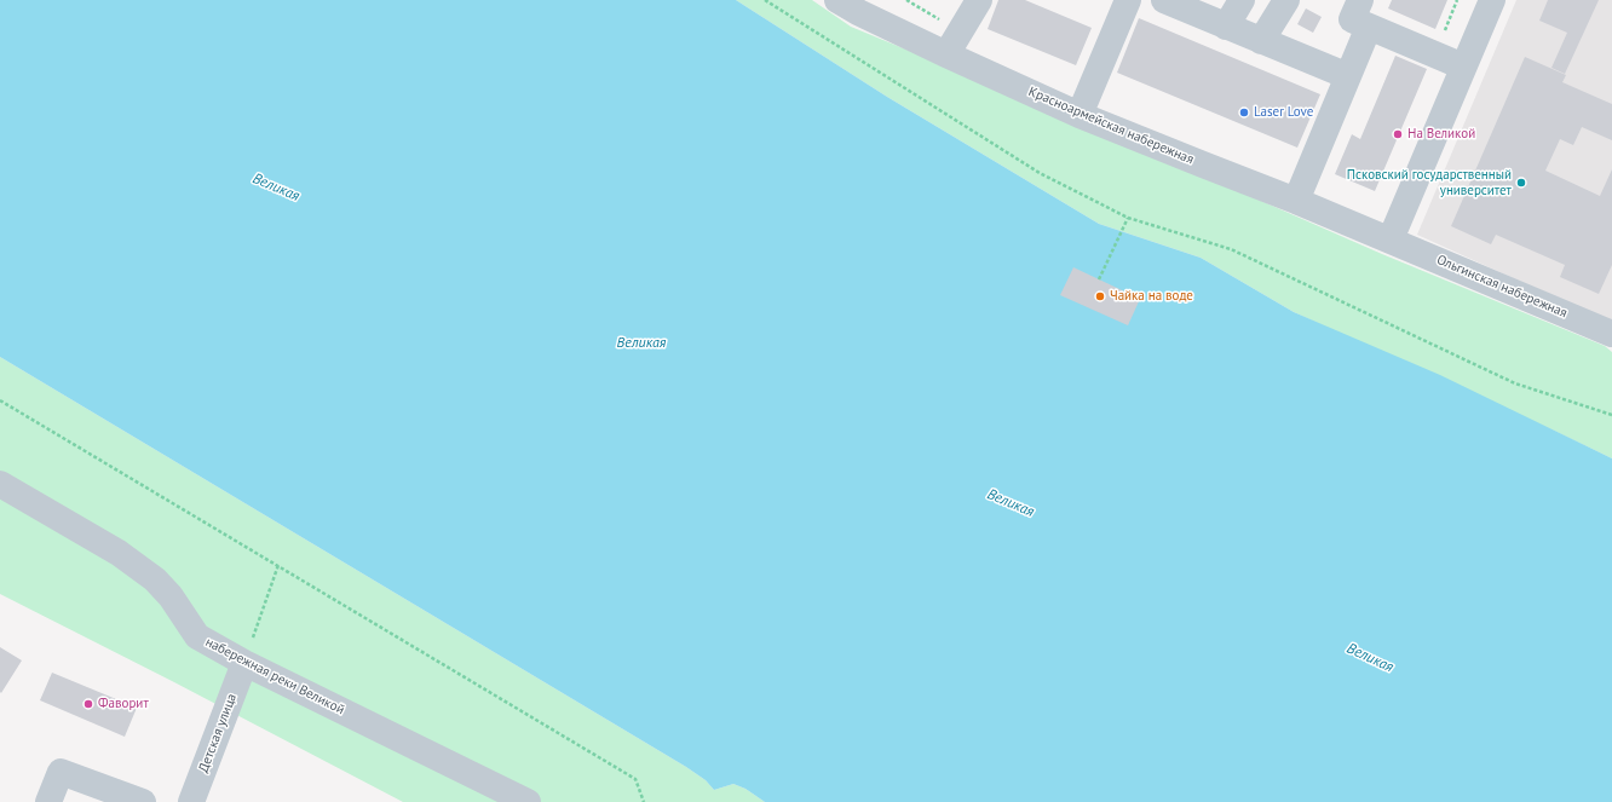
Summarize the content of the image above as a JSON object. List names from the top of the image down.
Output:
{
  "streets": {
    "street": [
      "Красноармейская набережная",
      "Ольгинская набережная",
      "набережная реки Великой",
      "Детская улица"
    ]
  },
  "crossings": [
    ["Красноармейская набережная", "Ольгинская набережная"],
    ["набережная реки Великой", "Детская улица"]
  ],
  "water": ["Великая"],
  "places": [
    "Laser Love",
    "На Великой",
    "Псковский государственный университет",
    "Чайка на воде",
    "Фаворит"
  ]
}
